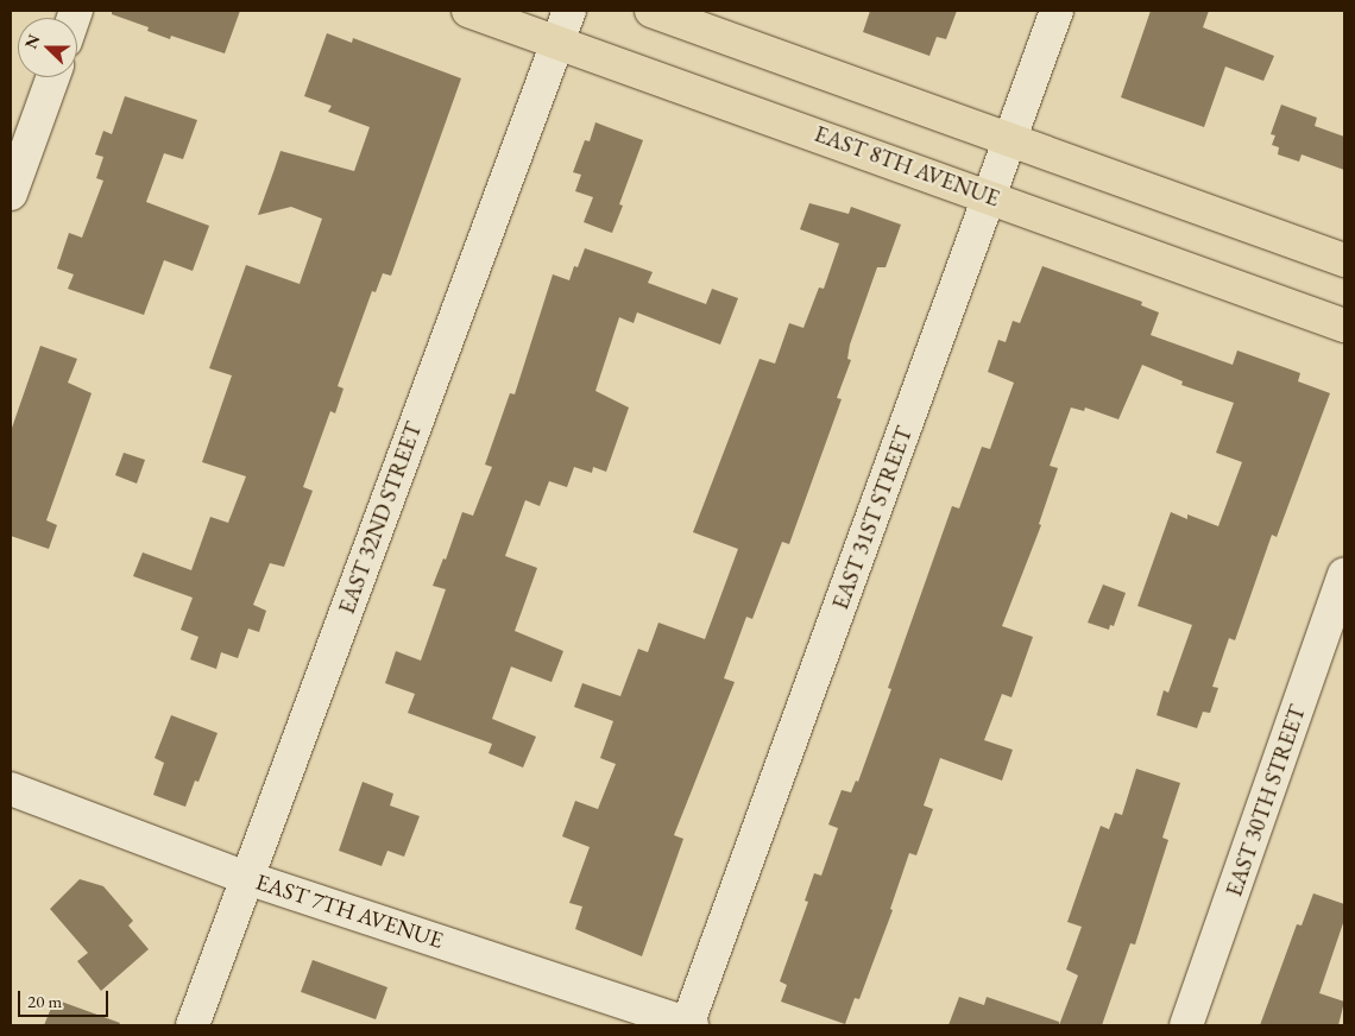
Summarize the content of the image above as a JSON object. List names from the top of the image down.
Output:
{
  "streets": {
    "main road": ["EAST 8TH AVENUE"],
    "street": [
      "EAST 32ND STREET",
      "EAST 31ST STREET",
      "EAST 30TH STREET",
      "EAST 7TH AVENUE"
    ]
  },
  "crossings": [
    ["EAST 8TH AVENUE", "EAST 32ND STREET"],
    ["EAST 8TH AVENUE", "EAST 31ST STREET"],
    ["EAST 32ND STREET", "EAST 7TH AVENUE"],
    ["EAST 31ST STREET", "EAST 7TH AVENUE"]
  ],
  "scale_bar": "20 m",
  "north": "left"
}
